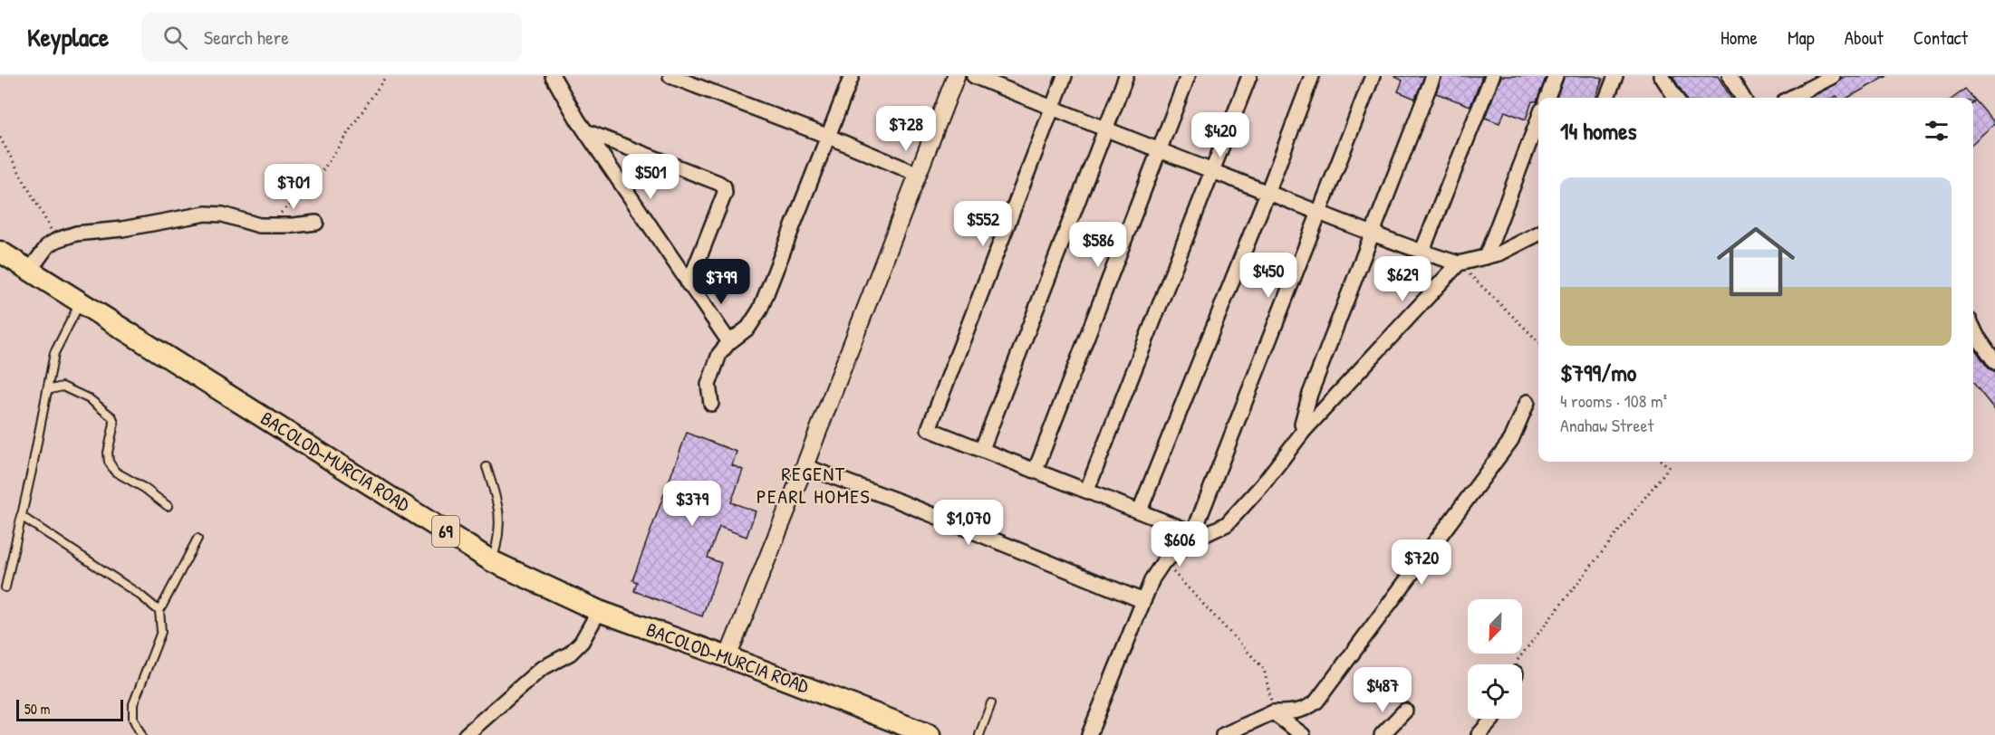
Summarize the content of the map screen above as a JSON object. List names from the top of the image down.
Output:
{
  "streets": {
    "main road": ["BACOLOD-MURCIA ROAD", "69"]
  },
  "districts": ["REGENT PEARL HOMES"],
  "scale_bar": "50 m",
  "north": "bottom left",
  "page": {
    "header": "Keyplace",
    "search": "Search here",
    "nav": [
      "Home",
      "Map",
      "About",
      "Contact"
    ],
    "heading": "14 homes",
    "price": [
      "$728",
      "$420",
      "$501",
      "$701",
      "$552",
      "$586",
      "$450",
      "$629",
      "$799",
      "$379",
      "$1,070",
      "$606",
      "$720",
      "$487"
    ],
    "list": [
      {
        "name": "$799/mo",
        "note": "4 rooms · 108 m² · Anahaw Street"
      }
    ],
    "scale": "50 m"
  }
}
